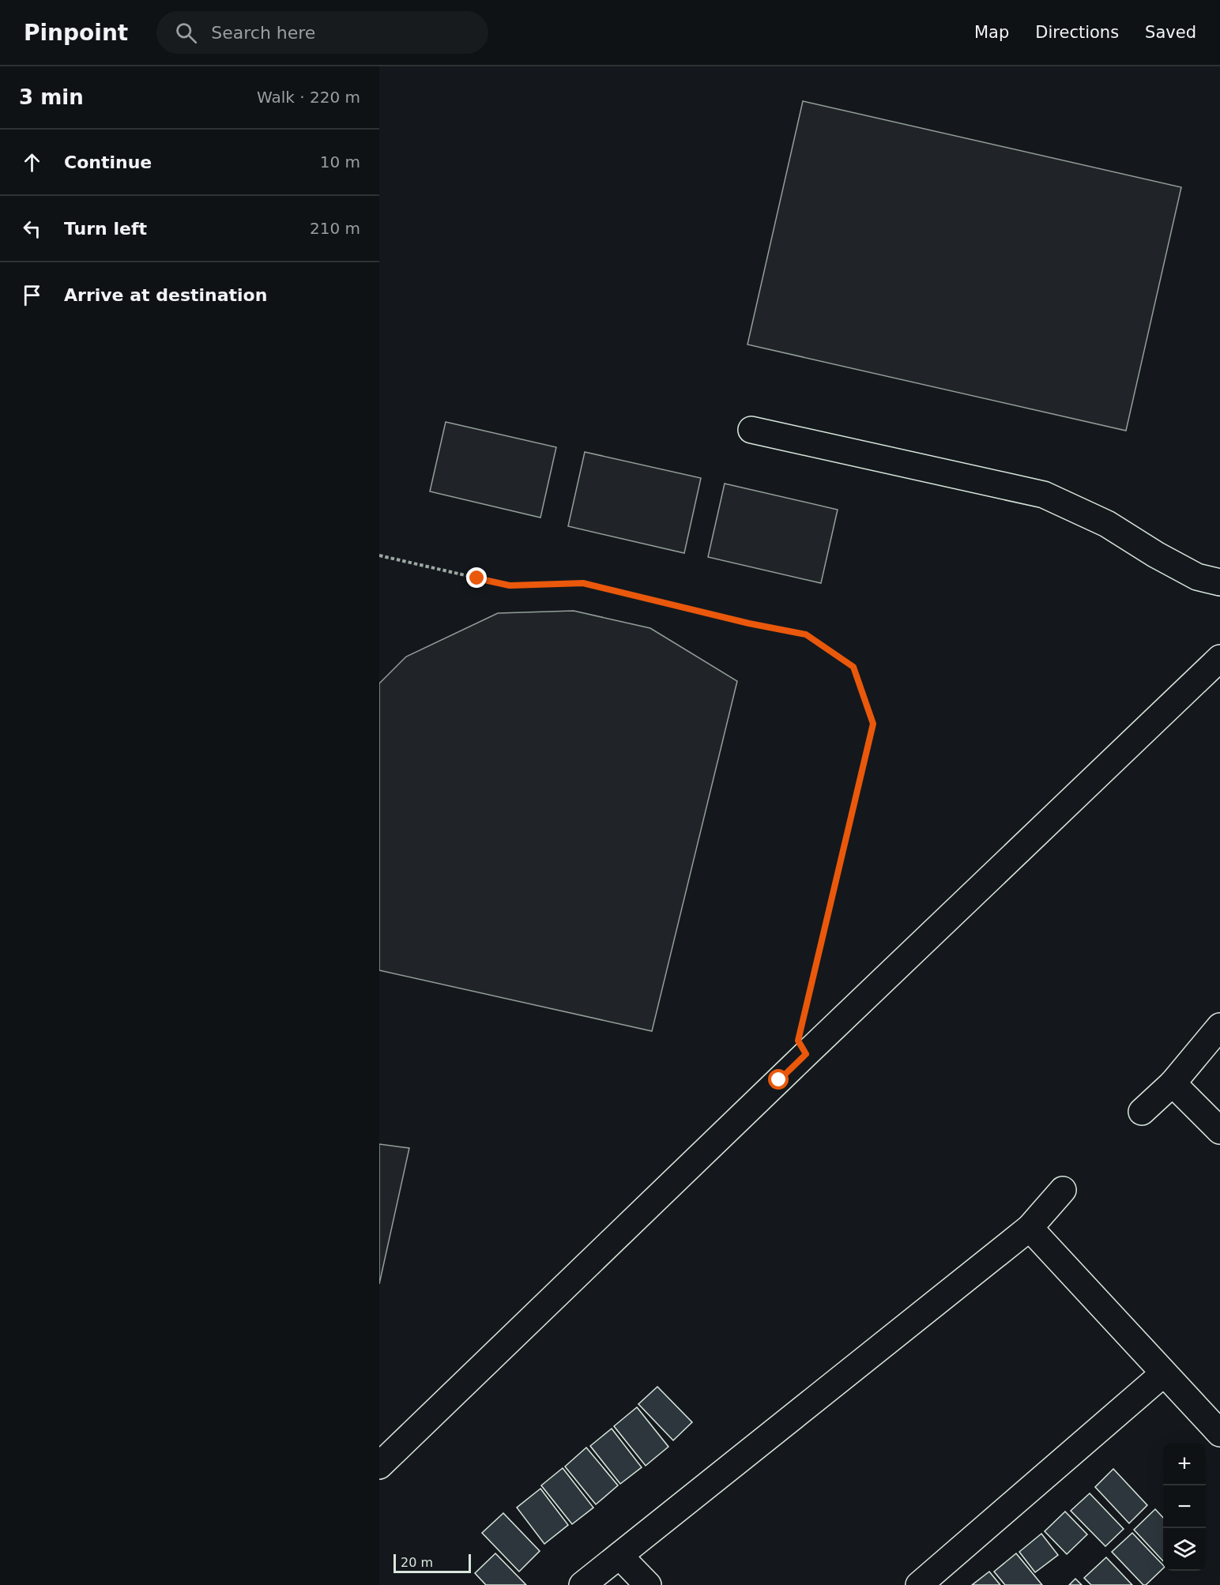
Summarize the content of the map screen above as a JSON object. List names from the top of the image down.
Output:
{
  "scale_bar": "20 m",
  "page": {
    "header": "Pinpoint",
    "search": "Search here",
    "nav": ["Map", "Directions", "Saved"],
    "heading": ["3 min", "Walk · 220 m"],
    "list": [
      ["Continue", "10 m"],
      ["Turn left", "210 m"],
      "Arrive at destination"
    ],
    "map_buttons": ["+", "−"],
    "scale": "20 m"
  }
}
